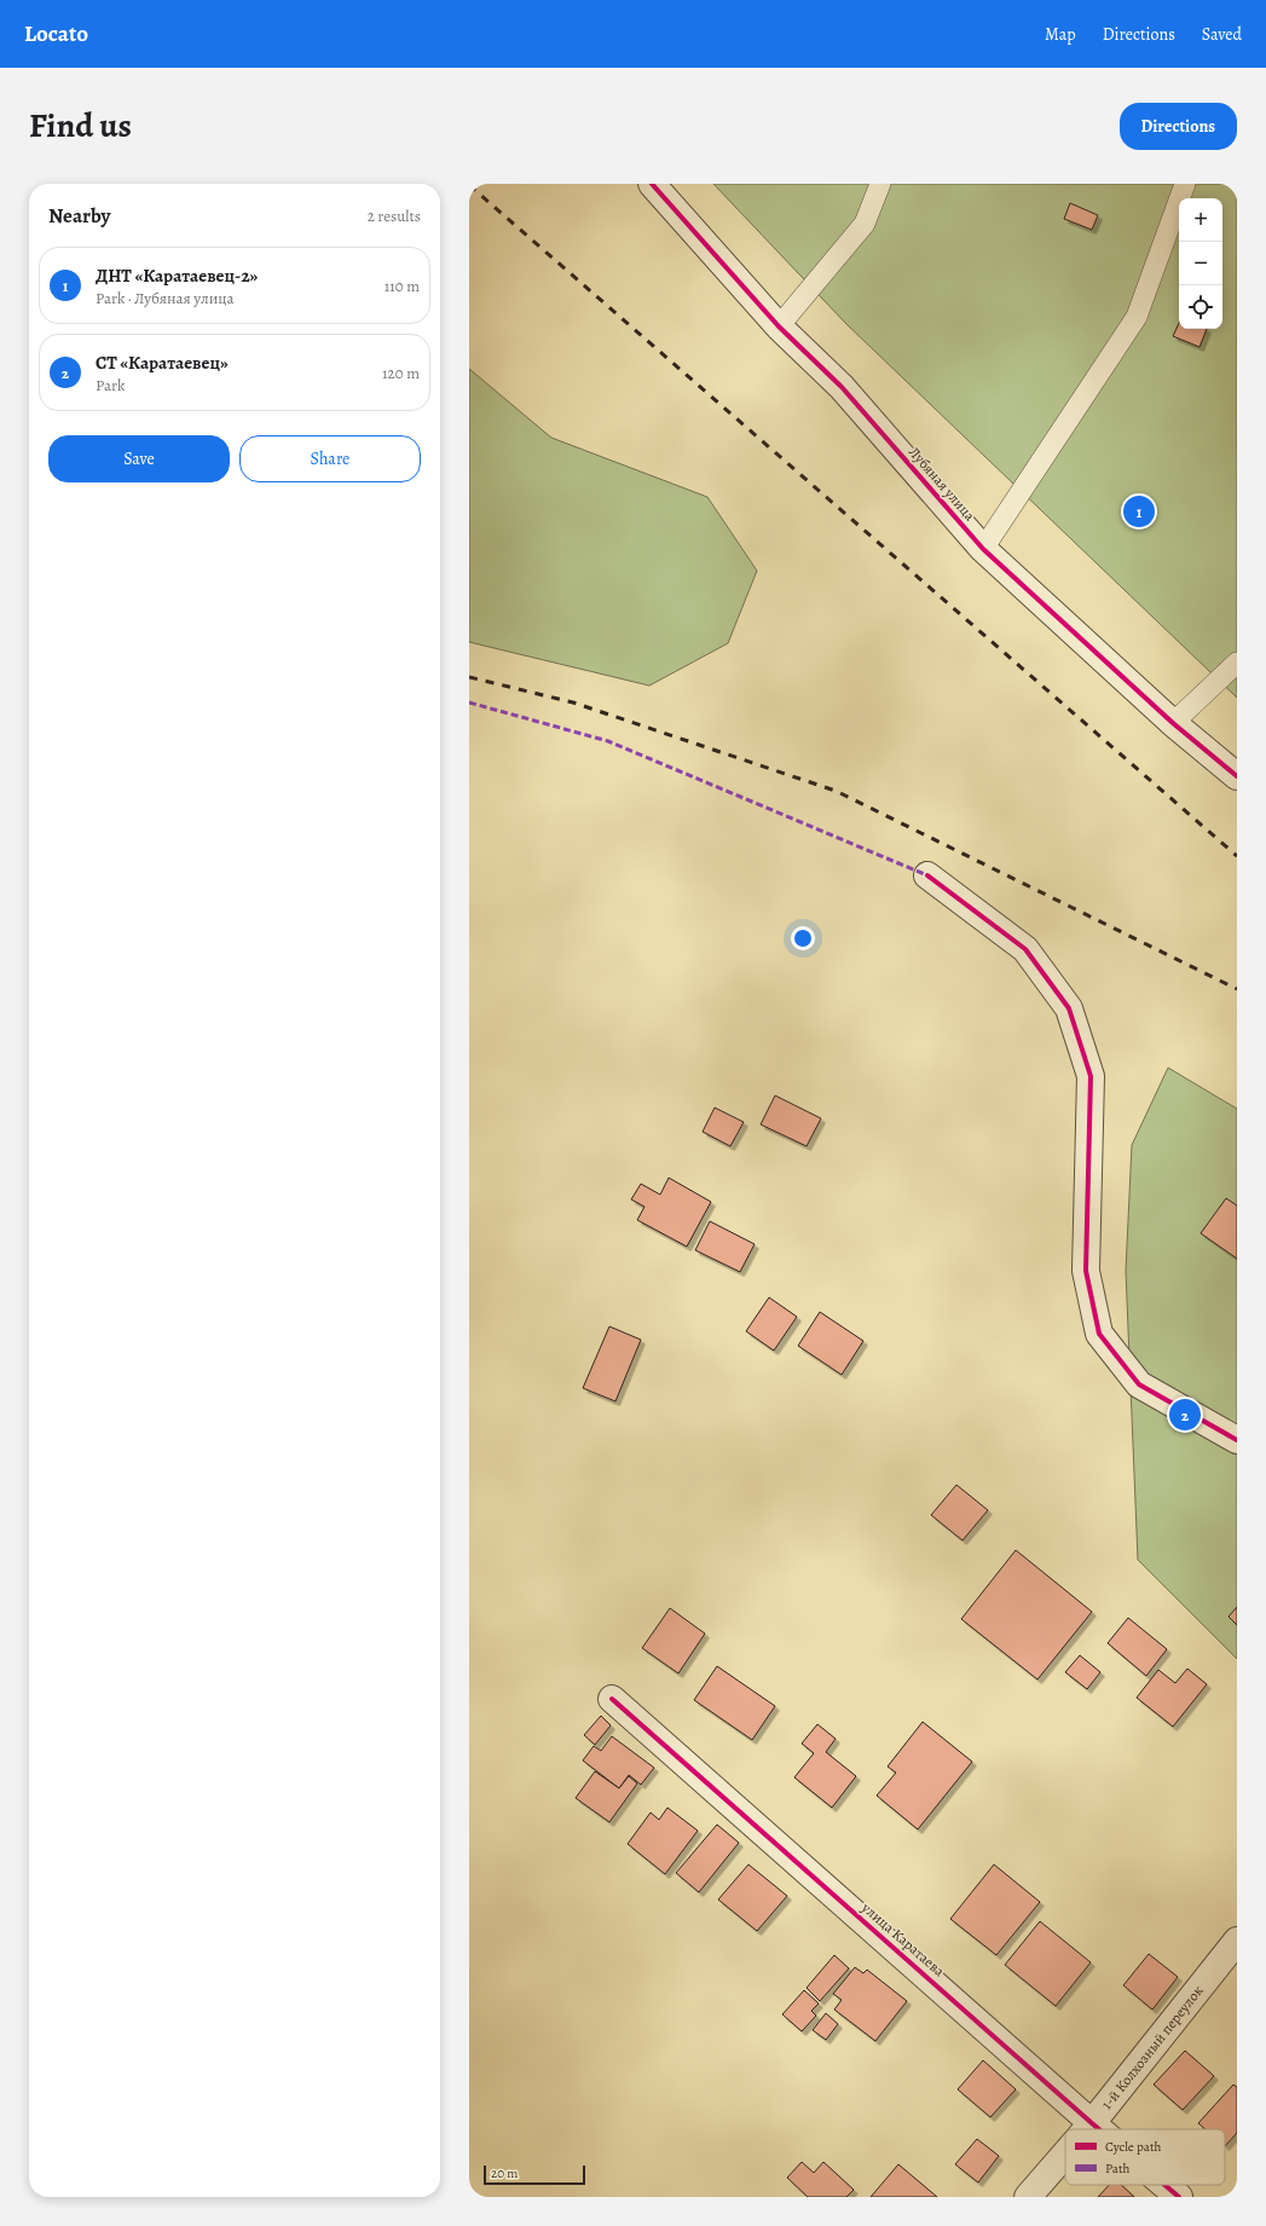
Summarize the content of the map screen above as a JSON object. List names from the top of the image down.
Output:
{
  "streets": {
    "street": ["Лубяная улица", "улица Каратаева", "1-й Колхозный переулок"]
  },
  "crossings": [
    ["улица Каратаева", "1-й Колхозный переулок"]
  ],
  "legend": ["Cycle path", "Path"],
  "scale_bar": "20 m",
  "page": {
    "header": "Locato",
    "nav": ["Map", "Directions", "Saved"],
    "title": "Find us",
    "buttons": [
      "Directions",
      ["Save", "Share"]
    ],
    "heading": ["Nearby", "2 results"],
    "map_buttons": ["+", "−"],
    "list": [
      {
        "mark": "1",
        "name": "ДНТ «Каратаевец-2»",
        "note": "Park · Лубяная улица",
        "value": "110 m"
      },
      {
        "mark": "2",
        "name": "СТ «Каратаевец»",
        "note": "Park",
        "value": "120 m"
      }
    ],
    "pins": ["1", "2"],
    "scale": "20 m"
  }
}
